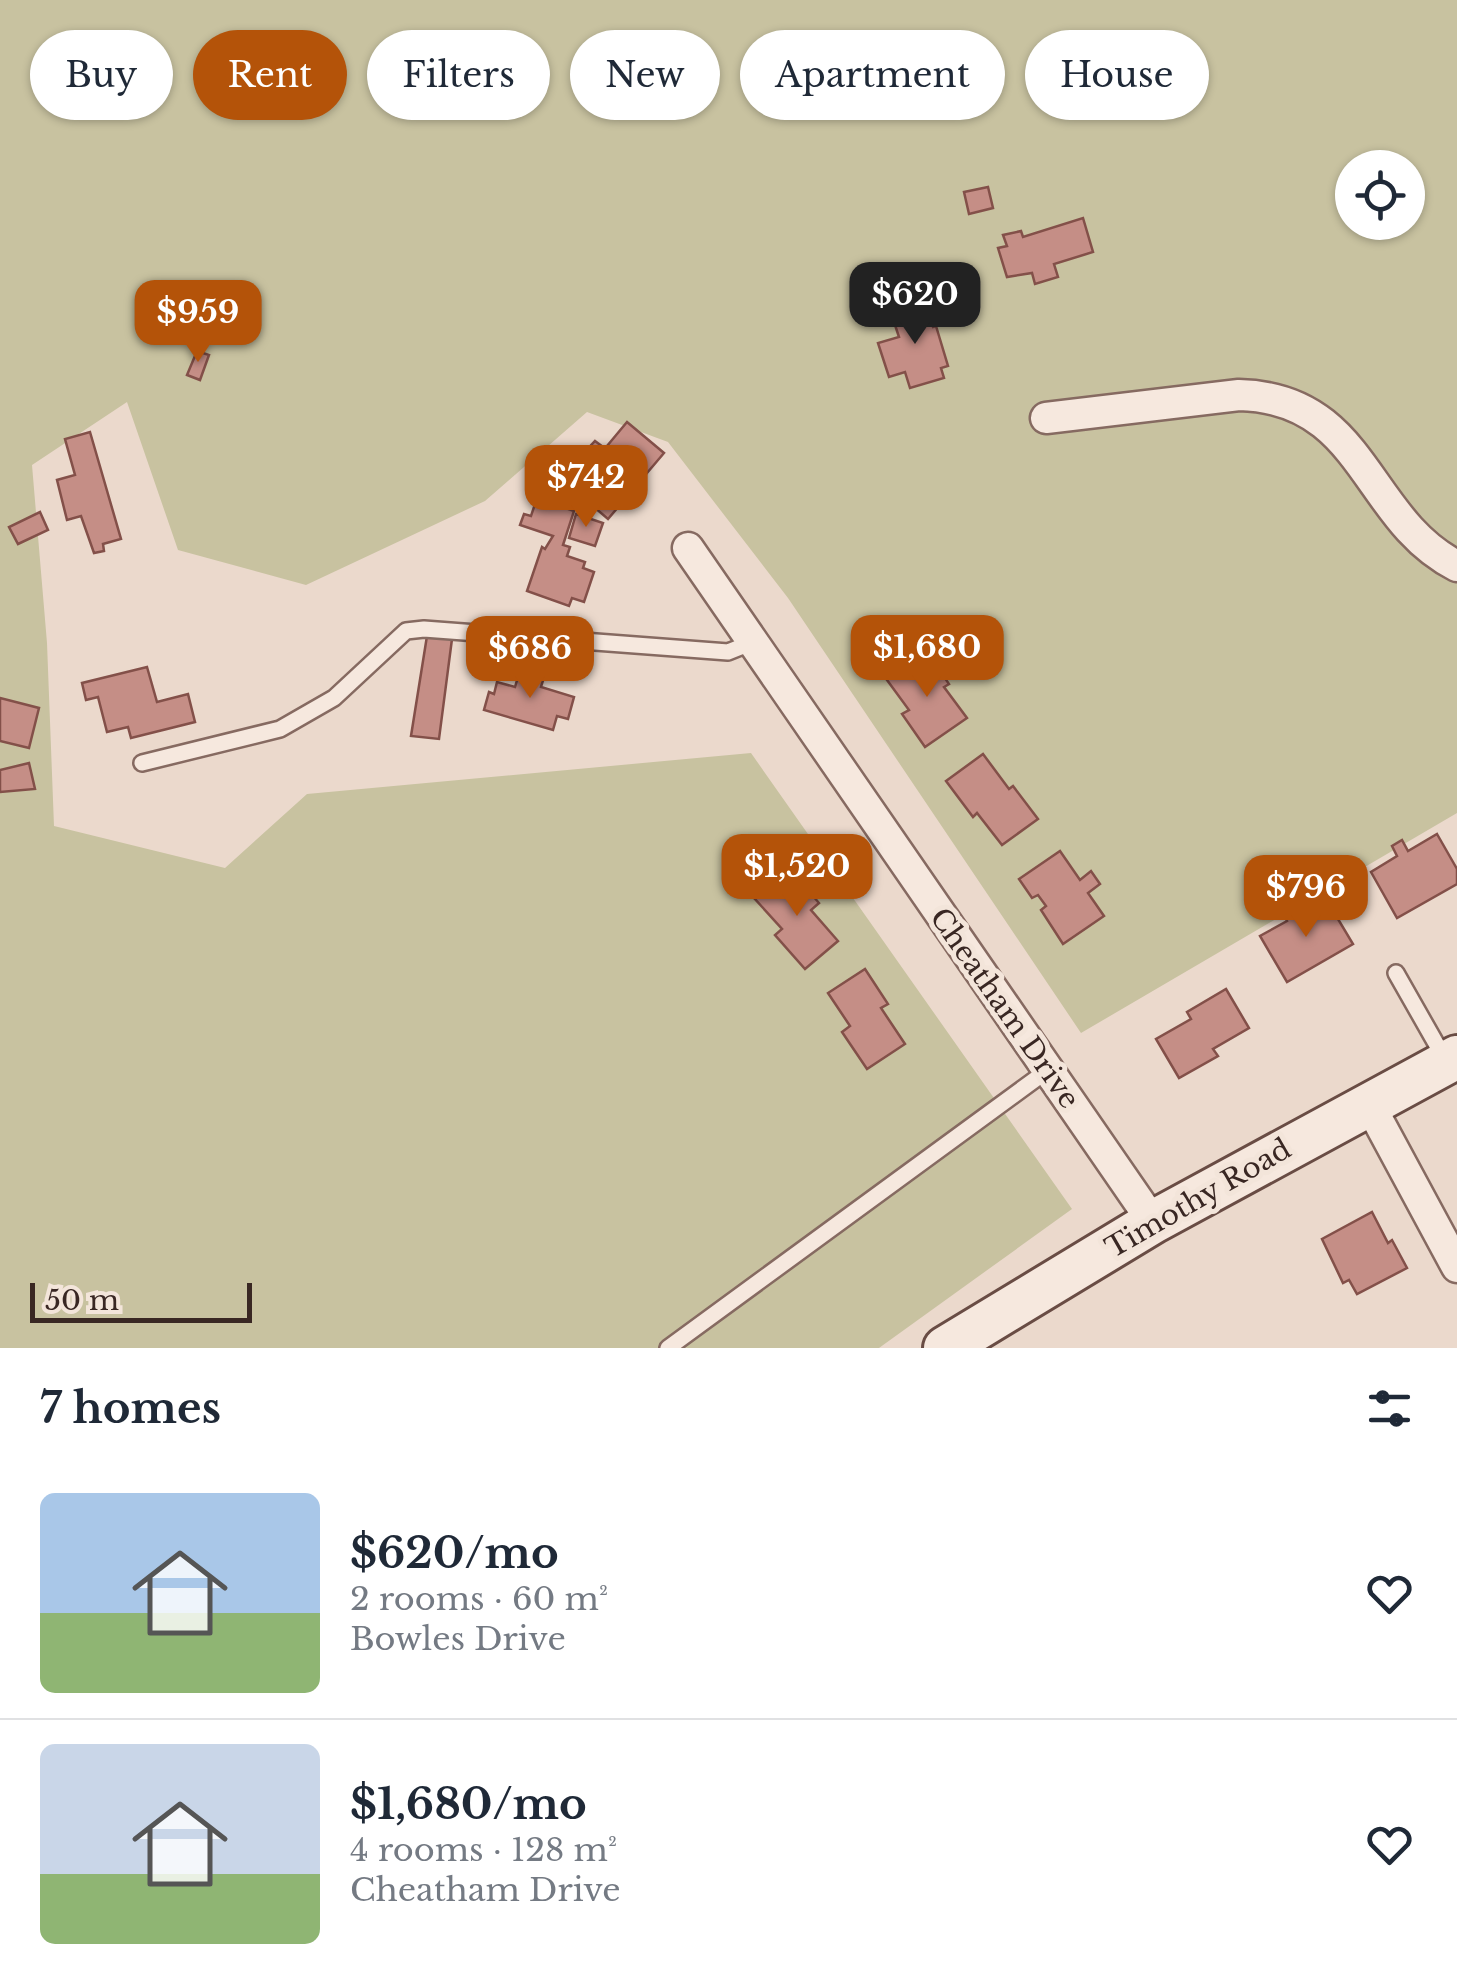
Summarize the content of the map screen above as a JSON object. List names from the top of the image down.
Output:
{
  "streets": {
    "main road": ["Timothy Road"],
    "street": ["Cheatham Drive"]
  },
  "crossings": [
    ["Cheatham Drive", "Timothy Road"]
  ],
  "scale_bar": "50 m",
  "page": {
    "chip": [
      "Buy",
      "Rent",
      "Filters",
      "New",
      "Apartment",
      "House"
    ],
    "price": [
      "$620",
      "$959",
      "$742",
      "$1,680",
      "$686",
      "$1,520",
      "$796"
    ],
    "scale": "50 m",
    "heading": "7 homes",
    "list": [
      {
        "name": "$620/mo",
        "note": "2 rooms · 60 m² · Bowles Drive"
      },
      {
        "name": "$1,680/mo",
        "note": "4 rooms · 128 m² · Cheatham Drive"
      }
    ]
  }
}
